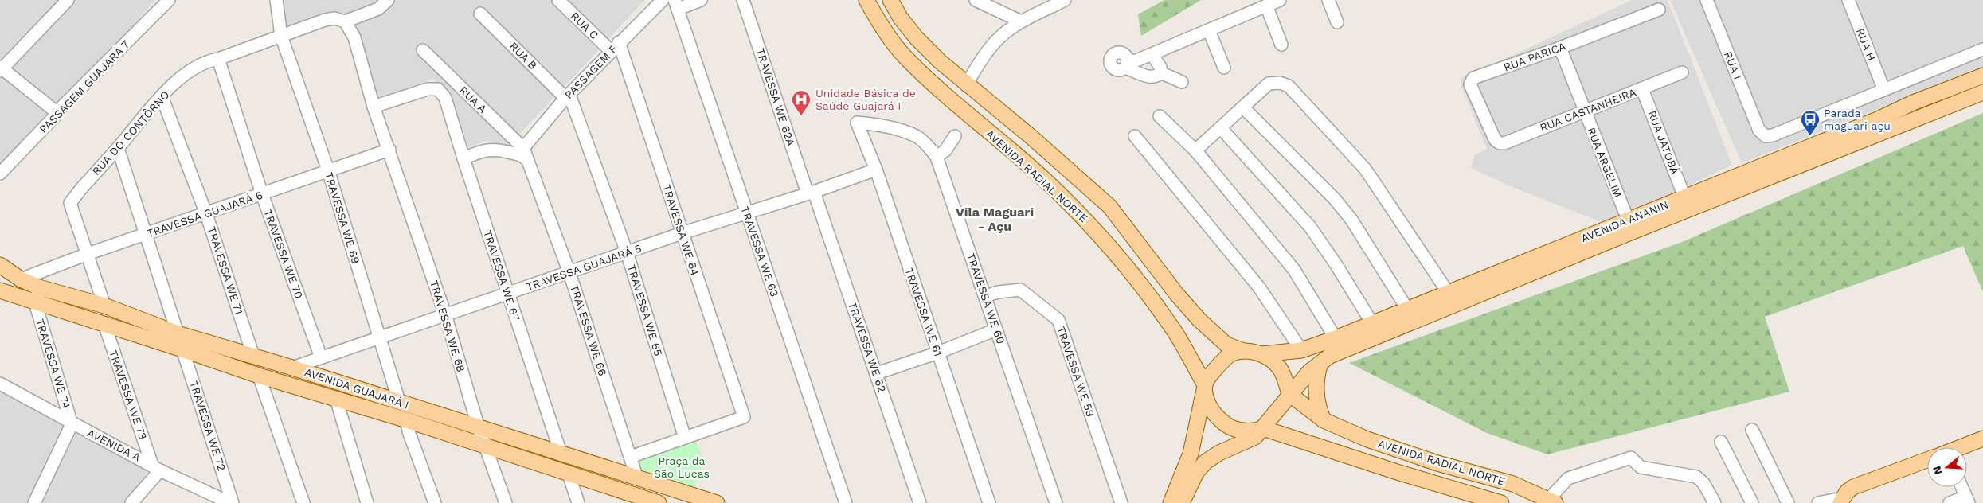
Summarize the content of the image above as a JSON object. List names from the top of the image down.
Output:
{
  "streets": {
    "main road": ["AVENIDA RADIAL NORTE", "AVENIDA ANANIN", "AVENIDA GUAJARÁ I"],
    "street": [
      "RUA C",
      "RUA H",
      "RUA B",
      "RUA PARICA",
      "RUA I",
      "PASSAGEM F",
      "PASSAGEM GUAJARÁ 7",
      "TRAVESSA WE 62A",
      "RUA A",
      "RUA CASTANHEIRA",
      "RUA DO CONTÔRNO",
      "RUA JATOBÁ",
      "RUA ARGELIM",
      "TRAVESSA GUAJARÁ 6",
      "TRAVESSA WE 69",
      "TRAVESSA WE 64",
      "TRAVESSA WE 63",
      "TRAVESSA WE 70",
      "TRAVESSA GUAJARÁ 5",
      "TRAVESSA WE 71",
      "TRAVESSA WE 67",
      "TRAVESSA WE 60",
      "TRAVESSA WE 65",
      "TRAVESSA WE 61",
      "TRAVESSA WE 68",
      "TRAVESSA WE 66",
      "TRAVESSA WE 62",
      "TRAVESSA WE 74",
      "TRAVESSA WE 59",
      "TRAVESSA WE 73",
      "TRAVESSA WE 72",
      "AVENIDA A"
    ]
  },
  "crossings": [
    ["RUA C", "PASSAGEM F"],
    ["RUA C", "TRAVESSA WE 64"],
    ["RUA H", "RUA I"],
    ["RUA B", "PASSAGEM F"],
    ["RUA B", "TRAVESSA WE 65"],
    ["RUA PARICA", "RUA CASTANHEIRA"],
    ["RUA PARICA", "RUA ARGELIM"],
    ["PASSAGEM F", "RUA A"],
    ["PASSAGEM F", "TRAVESSA WE 64"],
    ["PASSAGEM F", "TRAVESSA WE 65"],
    ["TRAVESSA WE 62A", "TRAVESSA GUAJARÁ 5"],
    ["TRAVESSA WE 62A", "TRAVESSA WE 62"],
    ["RUA CASTANHEIRA", "RUA JATOBÁ"],
    ["RUA CASTANHEIRA", "RUA ARGELIM"],
    ["RUA DO CONTÔRNO", "TRAVESSA GUAJARÁ 6"],
    ["RUA DO CONTÔRNO", "TRAVESSA WE 69"],
    ["RUA DO CONTÔRNO", "TRAVESSA WE 70"],
    ["RUA DO CONTÔRNO", "TRAVESSA WE 71"],
    ["RUA JATOBÁ", "AVENIDA ANANIN"],
    ["RUA ARGELIM", "AVENIDA ANANIN"],
    ["AVENIDA RADIAL NORTE", "AVENIDA ANANIN"],
    ["TRAVESSA GUAJARÁ 6", "TRAVESSA WE 69"],
    ["TRAVESSA GUAJARÁ 6", "TRAVESSA WE 70"],
    ["TRAVESSA GUAJARÁ 6", "TRAVESSA WE 71"],
    ["TRAVESSA GUAJARÁ 6", "TRAVESSA WE 68"],
    ["TRAVESSA GUAJARÁ 6", "AVENIDA GUAJARÁ I"],
    ["TRAVESSA WE 69", "TRAVESSA GUAJARÁ 5"],
    ["TRAVESSA WE 69", "AVENIDA GUAJARÁ I"],
    ["TRAVESSA WE 64", "TRAVESSA GUAJARÁ 5"],
    ["TRAVESSA WE 64", "TRAVESSA WE 65"],
    ["TRAVESSA WE 63", "TRAVESSA GUAJARÁ 5"],
    ["TRAVESSA WE 70", "TRAVESSA GUAJARÁ 5"],
    ["TRAVESSA GUAJARÁ 5", "TRAVESSA WE 67"],
    ["TRAVESSA GUAJARÁ 5", "TRAVESSA WE 65"],
    ["TRAVESSA GUAJARÁ 5", "TRAVESSA WE 61"],
    ["TRAVESSA GUAJARÁ 5", "TRAVESSA WE 68"],
    ["TRAVESSA GUAJARÁ 5", "TRAVESSA WE 66"],
    ["TRAVESSA GUAJARÁ 5", "TRAVESSA WE 62"],
    ["TRAVESSA GUAJARÁ 5", "AVENIDA GUAJARÁ I"],
    ["TRAVESSA WE 71", "AVENIDA GUAJARÁ I"],
    ["TRAVESSA WE 67", "AVENIDA GUAJARÁ I"],
    ["TRAVESSA WE 60", "TRAVESSA WE 61"],
    ["TRAVESSA WE 60", "TRAVESSA WE 59"],
    ["TRAVESSA WE 68", "AVENIDA GUAJARÁ I"],
    ["TRAVESSA WE 66", "AVENIDA GUAJARÁ I"],
    ["TRAVESSA WE 74", "AVENIDA GUAJARÁ I"],
    ["TRAVESSA WE 74", "AVENIDA A"],
    ["AVENIDA GUAJARÁ I", "TRAVESSA WE 73"],
    ["AVENIDA GUAJARÁ I", "TRAVESSA WE 72"],
    ["TRAVESSA WE 73", "AVENIDA A"],
    ["TRAVESSA WE 72", "AVENIDA A"]
  ],
  "districts": ["Vila Maguari - Açu"],
  "parks": ["Praça da São Lucas"],
  "places": {
    "hospital": ["Unidade Básica de Saúde Guajará I"],
    "bus stop": ["Parada maguari açu"]
  },
  "north": "left"
}
